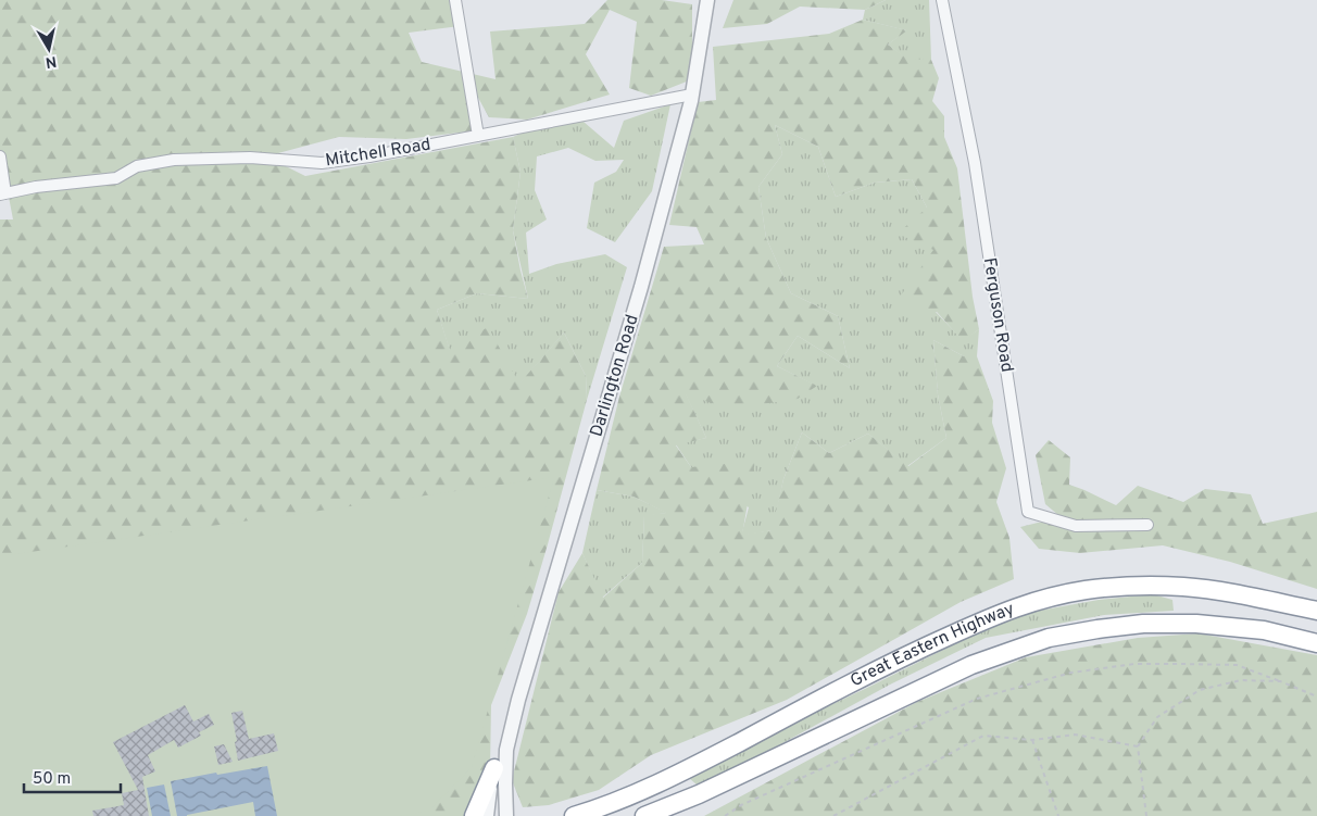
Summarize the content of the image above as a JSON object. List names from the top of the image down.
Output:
{
  "streets": {
    "highway": ["Great Eastern Highway"],
    "street": ["Mitchell Road", "Ferguson Road", "Darlington Road"]
  },
  "crossings": [
    ["Mitchell Road", "Darlington Road"]
  ],
  "scale_bar": "50 m",
  "north": "bottom"
}
